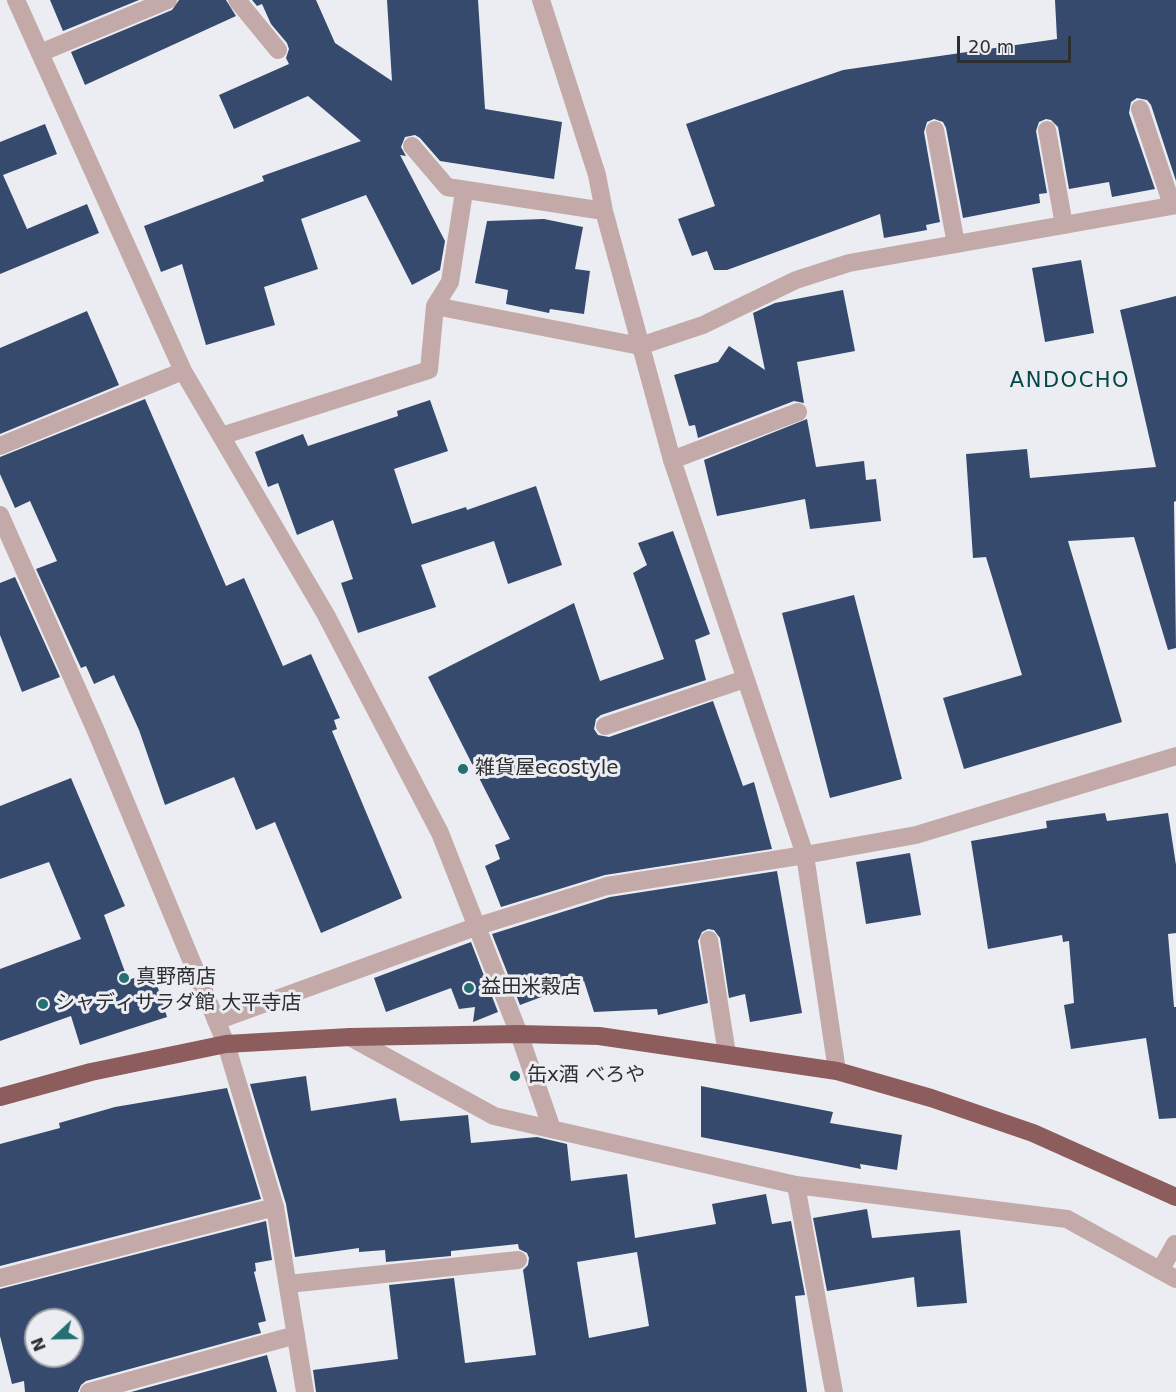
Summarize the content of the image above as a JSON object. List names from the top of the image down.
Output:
{
  "districts": ["ANDOCHO"],
  "places": [
    "雑貨屋ecostyle",
    "真野商店",
    "益田米穀店",
    "シャディサラダ館 大平寺店",
    "缶x酒 べろや"
  ],
  "scale_bar": "20 m",
  "north": "left"
}
